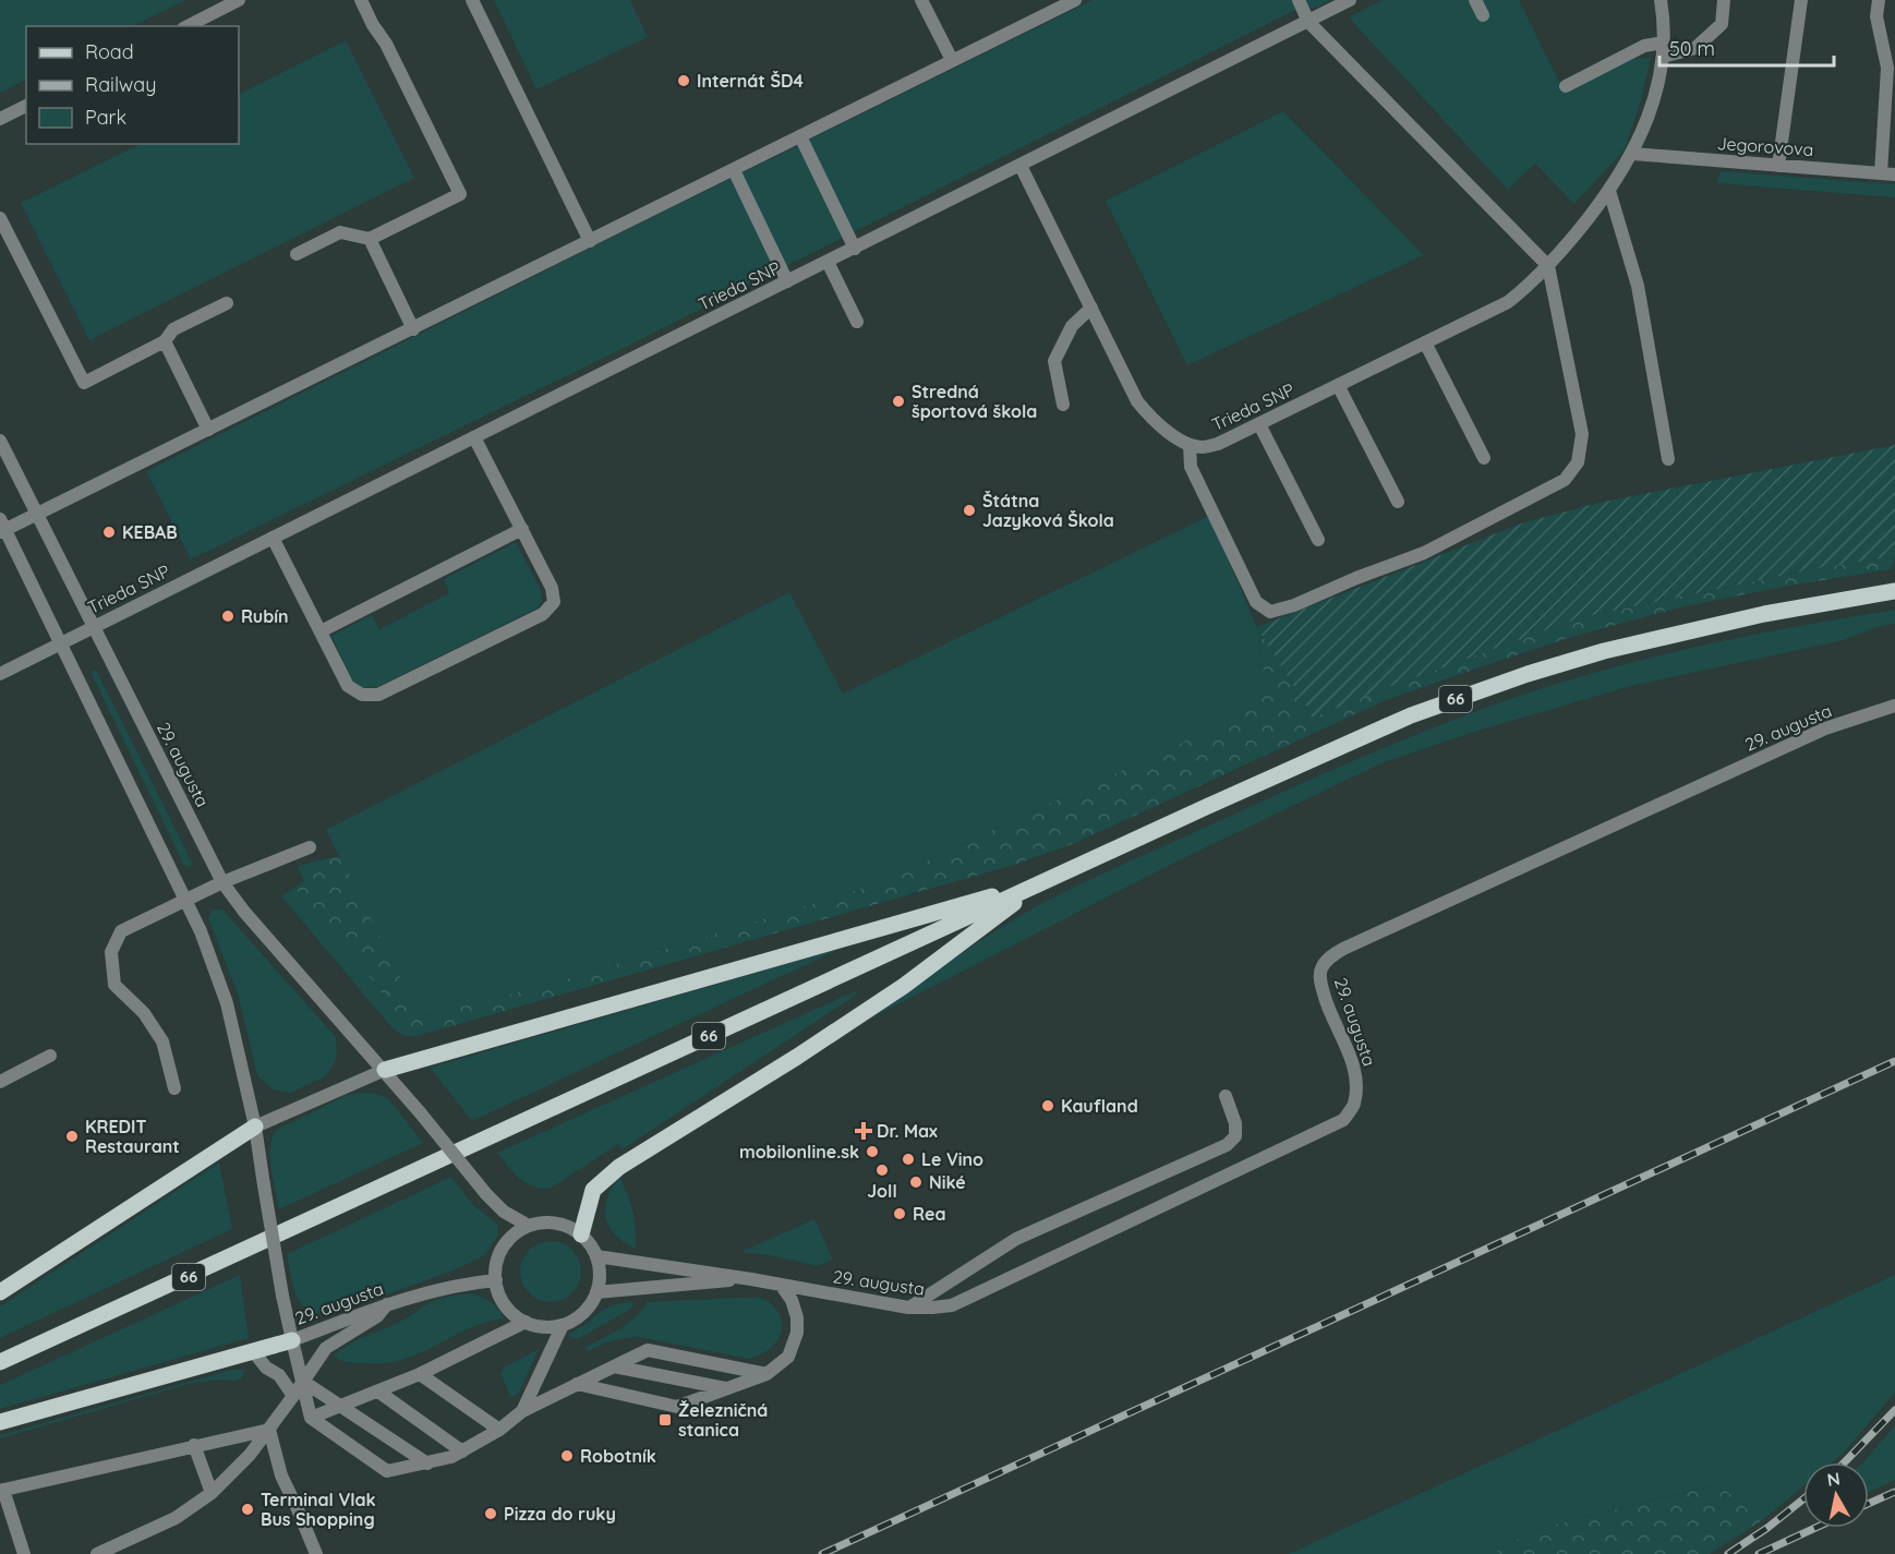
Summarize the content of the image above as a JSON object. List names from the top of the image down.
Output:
{
  "streets": {
    "main road": ["66"],
    "street": ["Jegorovova", "Trieda SNP", "29. augusta"]
  },
  "crossings": [
    ["Jegorovova", "Trieda SNP"],
    ["Trieda SNP", "29. augusta"]
  ],
  "places": {
    "other": [
      "Internát ŠD4",
      "Stredná športová škola",
      "Štátna Jazyková Škola",
      "KEBAB",
      "Rubín",
      "Kaufland",
      "KREDIT Restaurant",
      "mobilonline.sk",
      "Le Vino",
      "Joll",
      "Niké",
      "Rea",
      "Robotník",
      "Terminal Vlak Bus Shopping",
      "Pizza do ruky"
    ],
    "health": ["Dr. Max"],
    "transit": ["Železničná stanica"]
  },
  "legend": ["Road", "Railway", "Park"],
  "scale_bar": "50 m",
  "north": "top"
}
